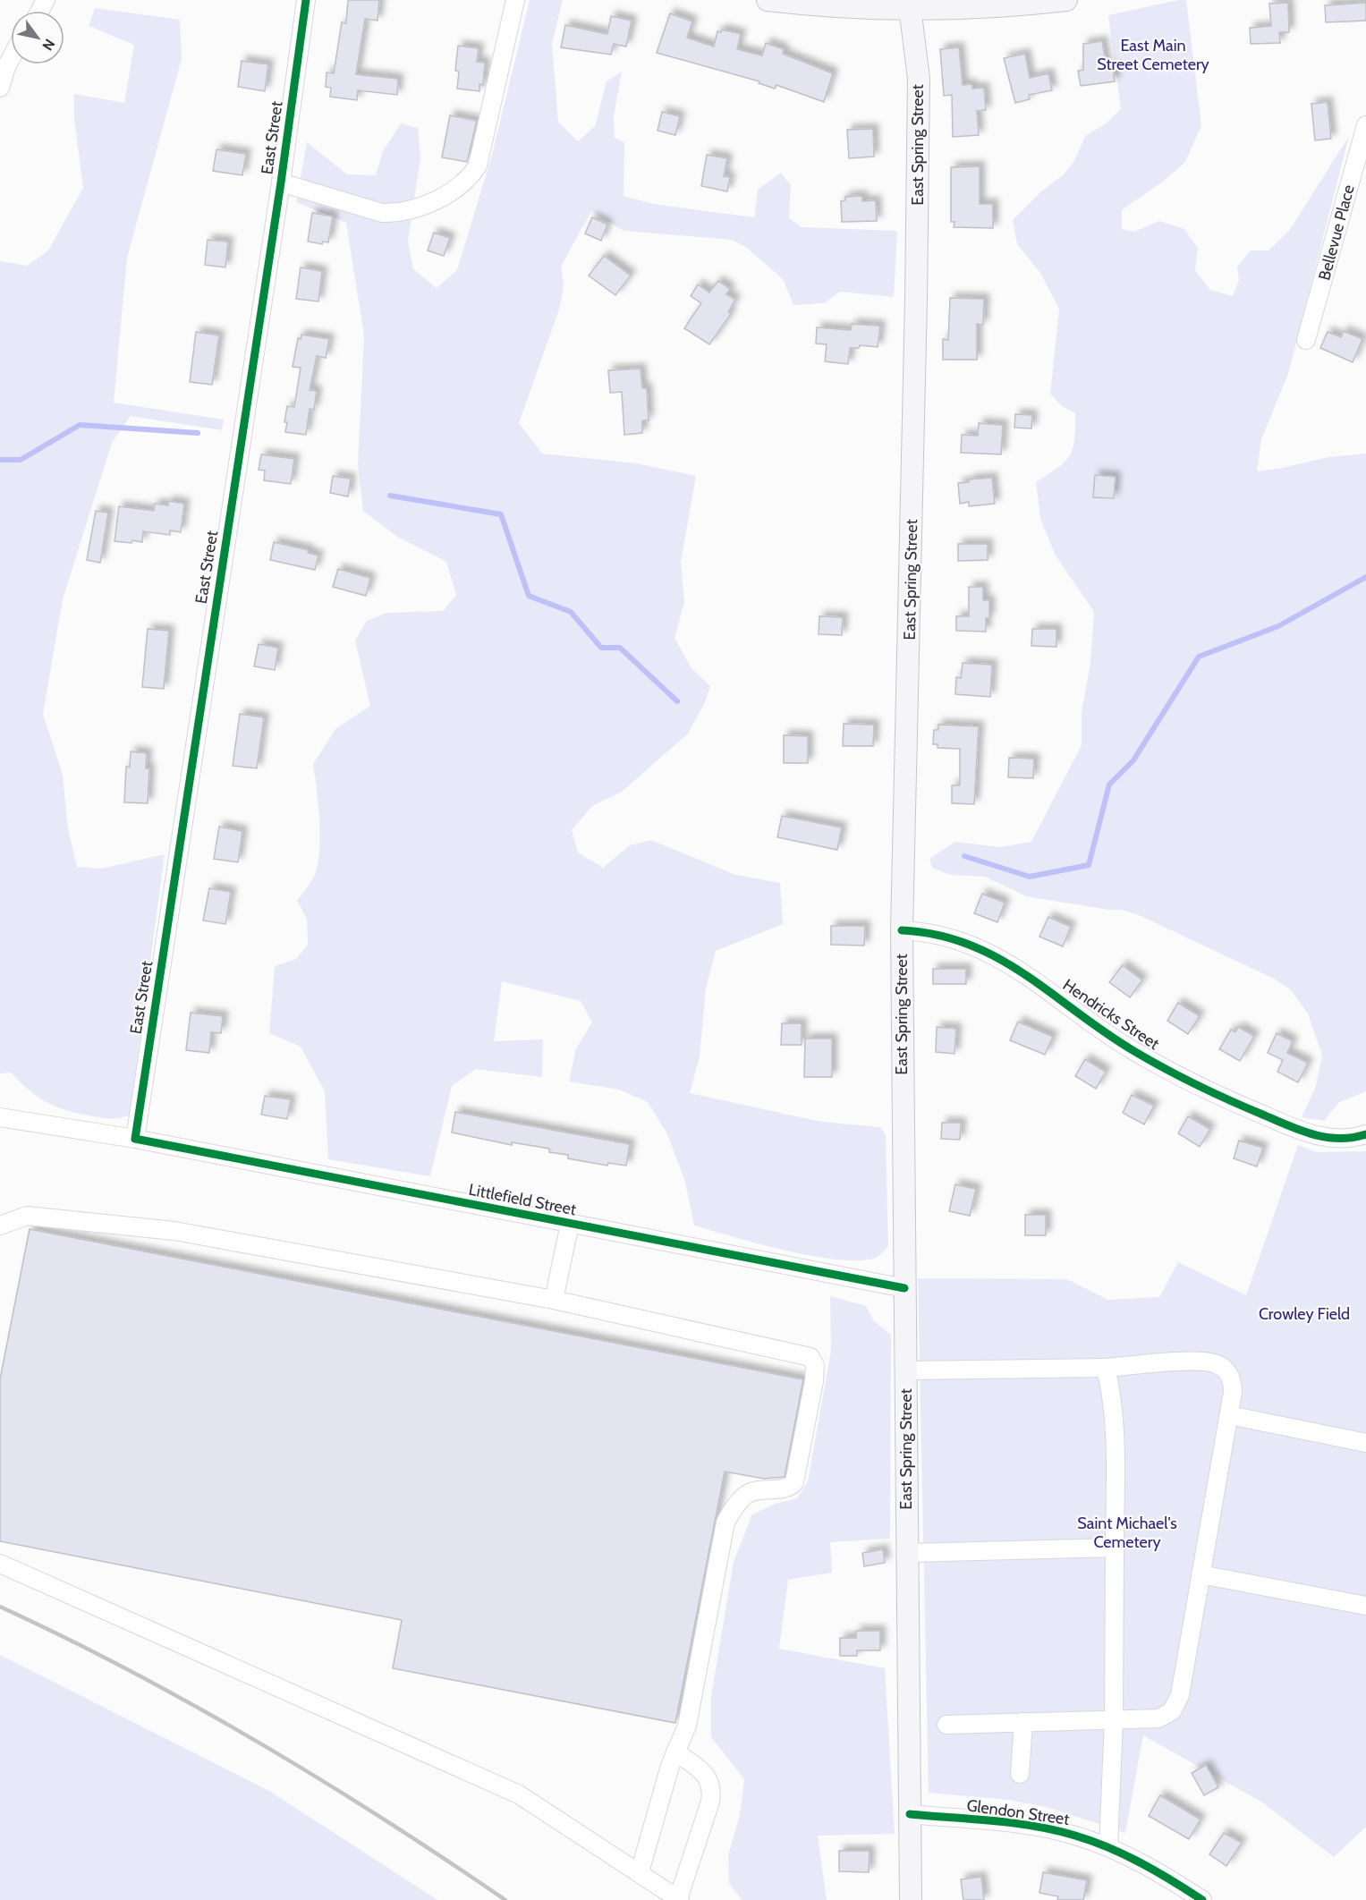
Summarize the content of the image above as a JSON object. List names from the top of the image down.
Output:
{
  "streets": {
    "main road": ["East Spring Street"],
    "street": [
      "East Street",
      "Bellevue Place",
      "Hendricks Street",
      "Littlefield Street",
      "Glendon Street"
    ]
  },
  "crossings": [
    ["East Street", "Littlefield Street"],
    ["East Spring Street", "Hendricks Street"],
    ["East Spring Street", "Littlefield Street"],
    ["East Spring Street", "Glendon Street"]
  ],
  "parks": ["East Main Street Cemetery", "Crowley Field", "Saint Michael's Cemetery"],
  "north": "bottom right"
}
